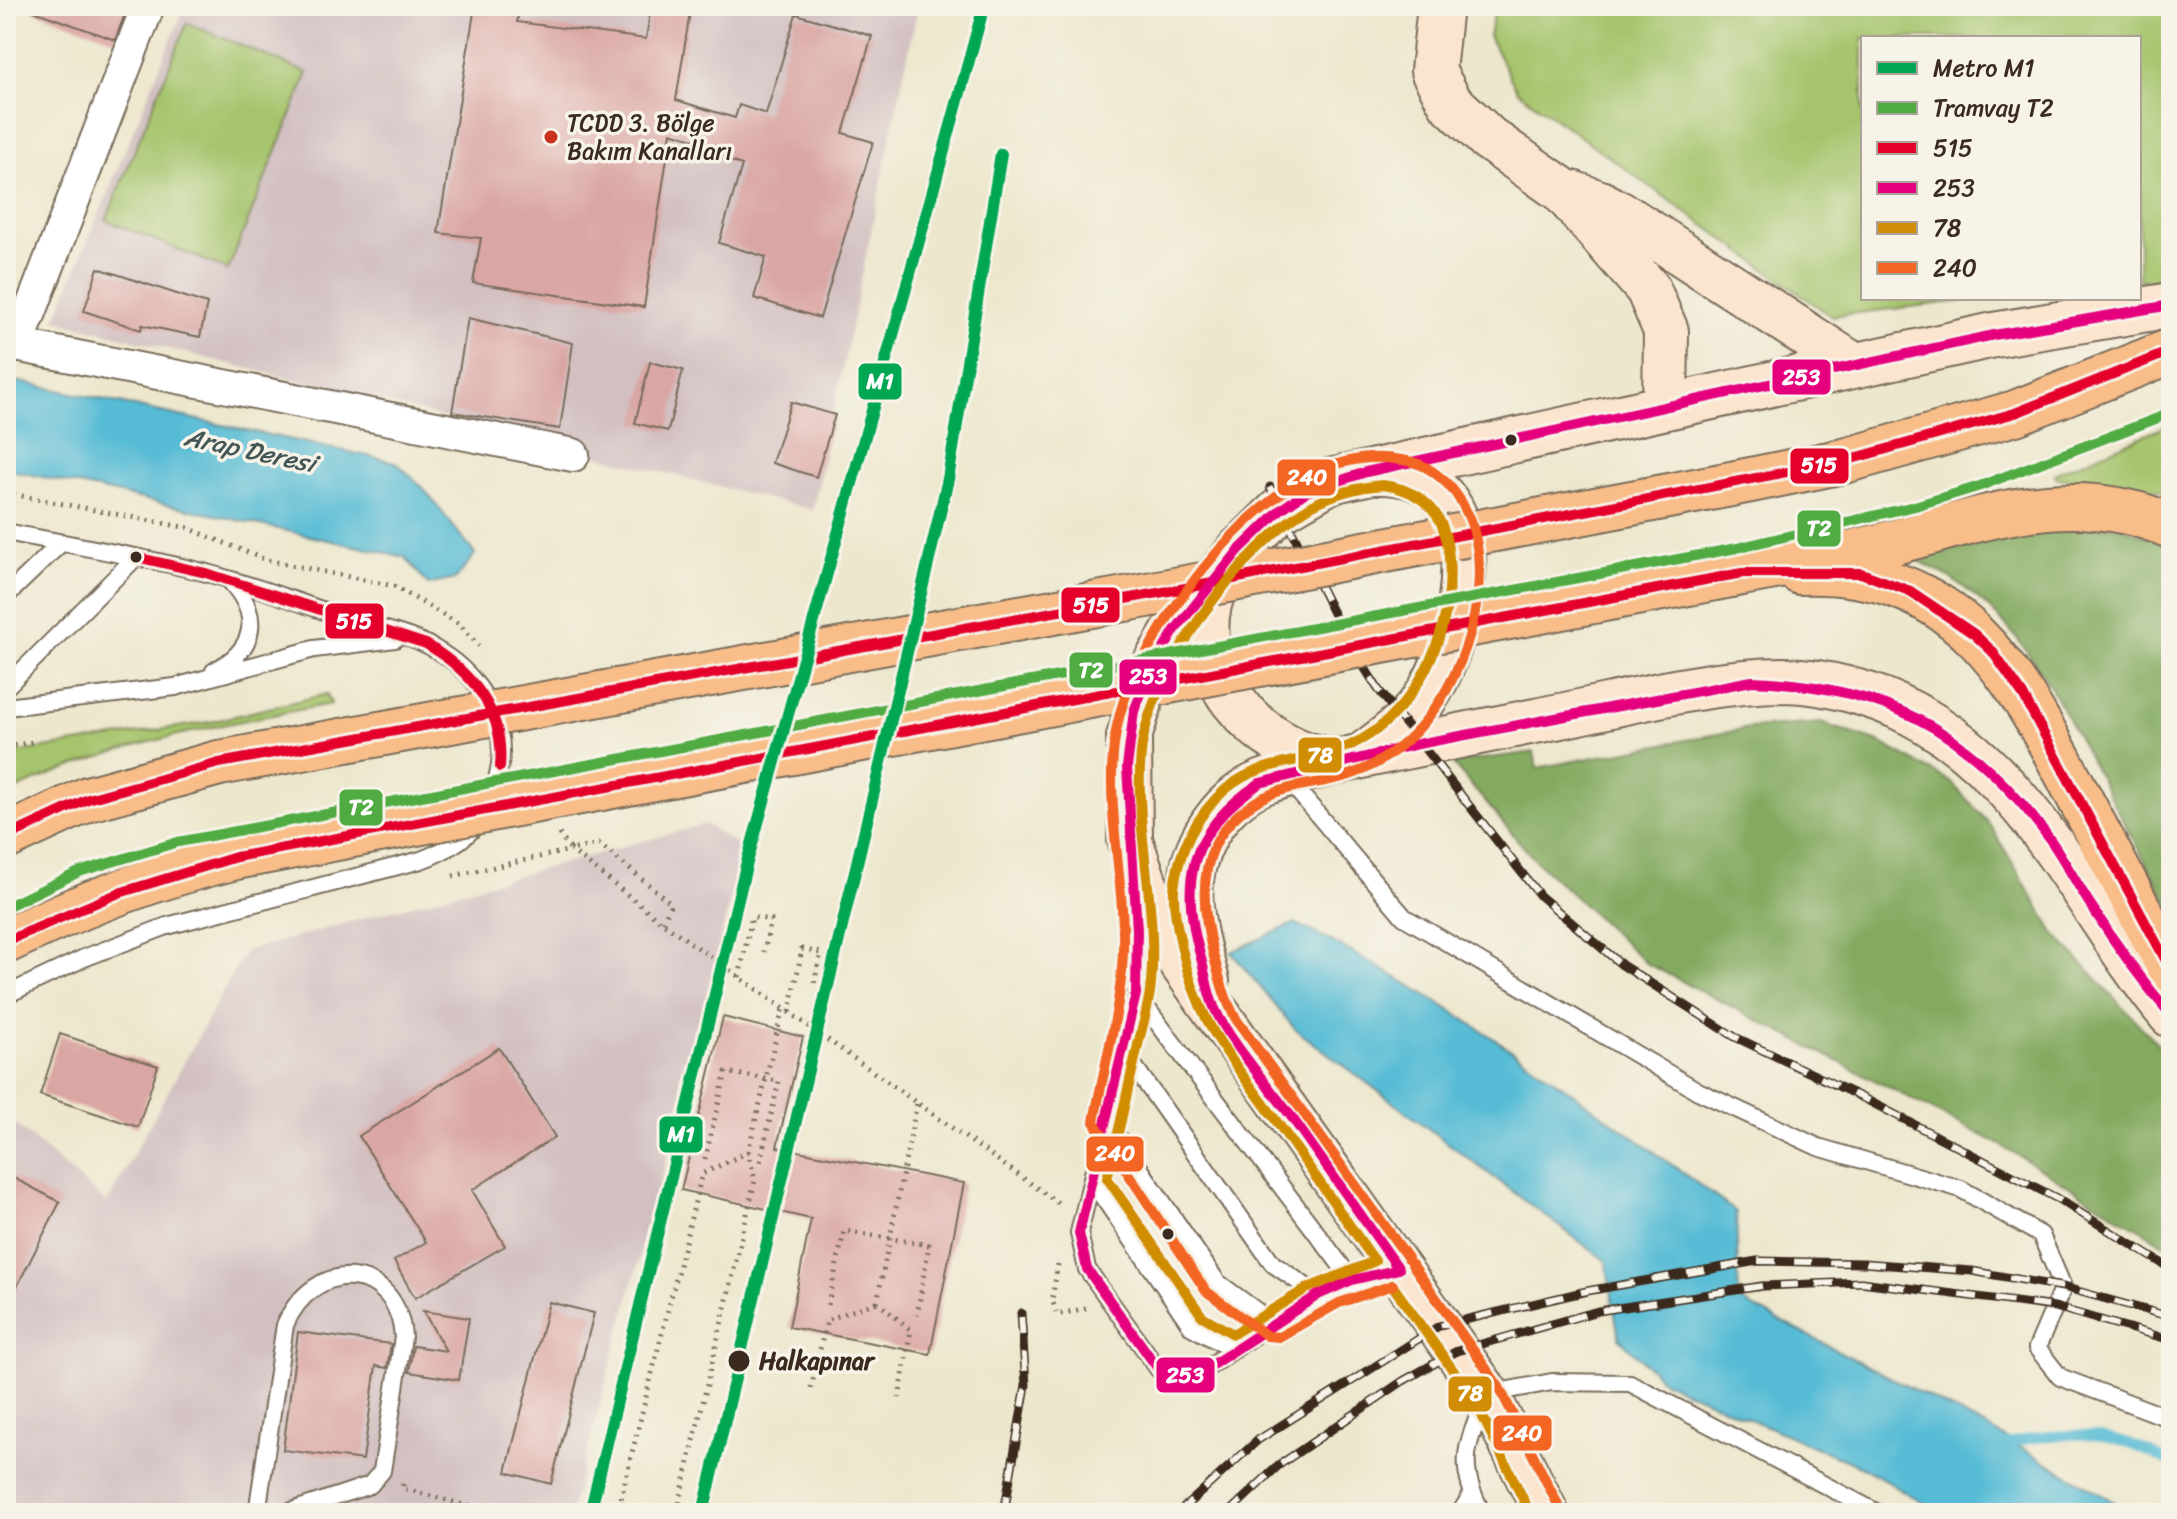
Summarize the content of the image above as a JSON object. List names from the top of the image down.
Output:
{
  "water": ["Arap Deresi"],
  "places": ["TCDD 3. Bölge Bakım Kanalları", "Halkapınar"],
  "lines": [
    "metro line M1",
    "transit line 253",
    "transit line 515",
    "tram line T2",
    "transit line 240",
    "transit line 78"
  ],
  "legend": [
    "Metro M1",
    "Tramvay T2",
    "515",
    "253",
    "78",
    "240"
  ]
}
